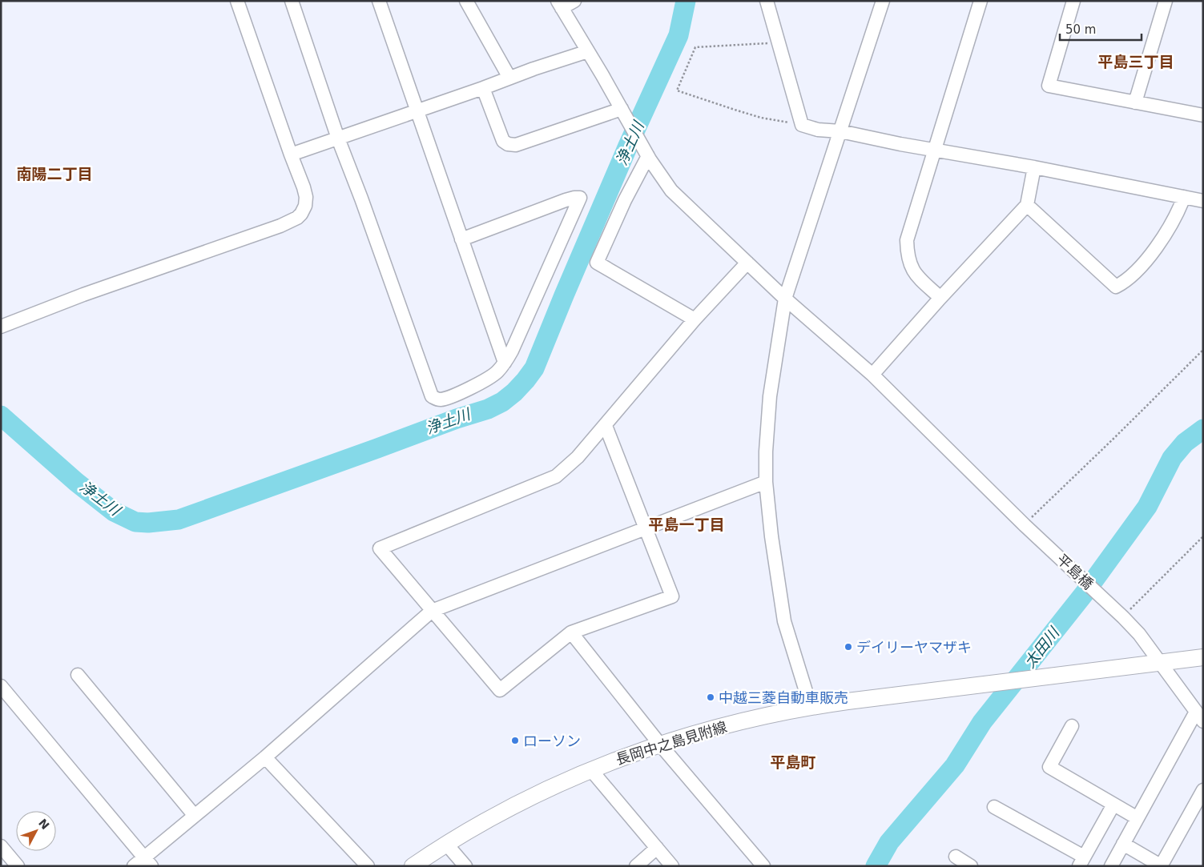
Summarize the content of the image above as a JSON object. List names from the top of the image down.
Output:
{
  "streets": {
    "main road": ["長岡中之島見附線"],
    "street": ["平島橋"]
  },
  "crossings": [
    ["平島橋", "長岡中之島見附線"]
  ],
  "districts": [
    "平島三丁目",
    "南陽二丁目",
    "平島一丁目",
    "平島町"
  ],
  "water": ["浄土川", "太田川"],
  "places": ["デイリーヤマザキ", "中越三菱自動車販売", "ローソン"],
  "scale_bar": "50 m",
  "north": "top right"
}
